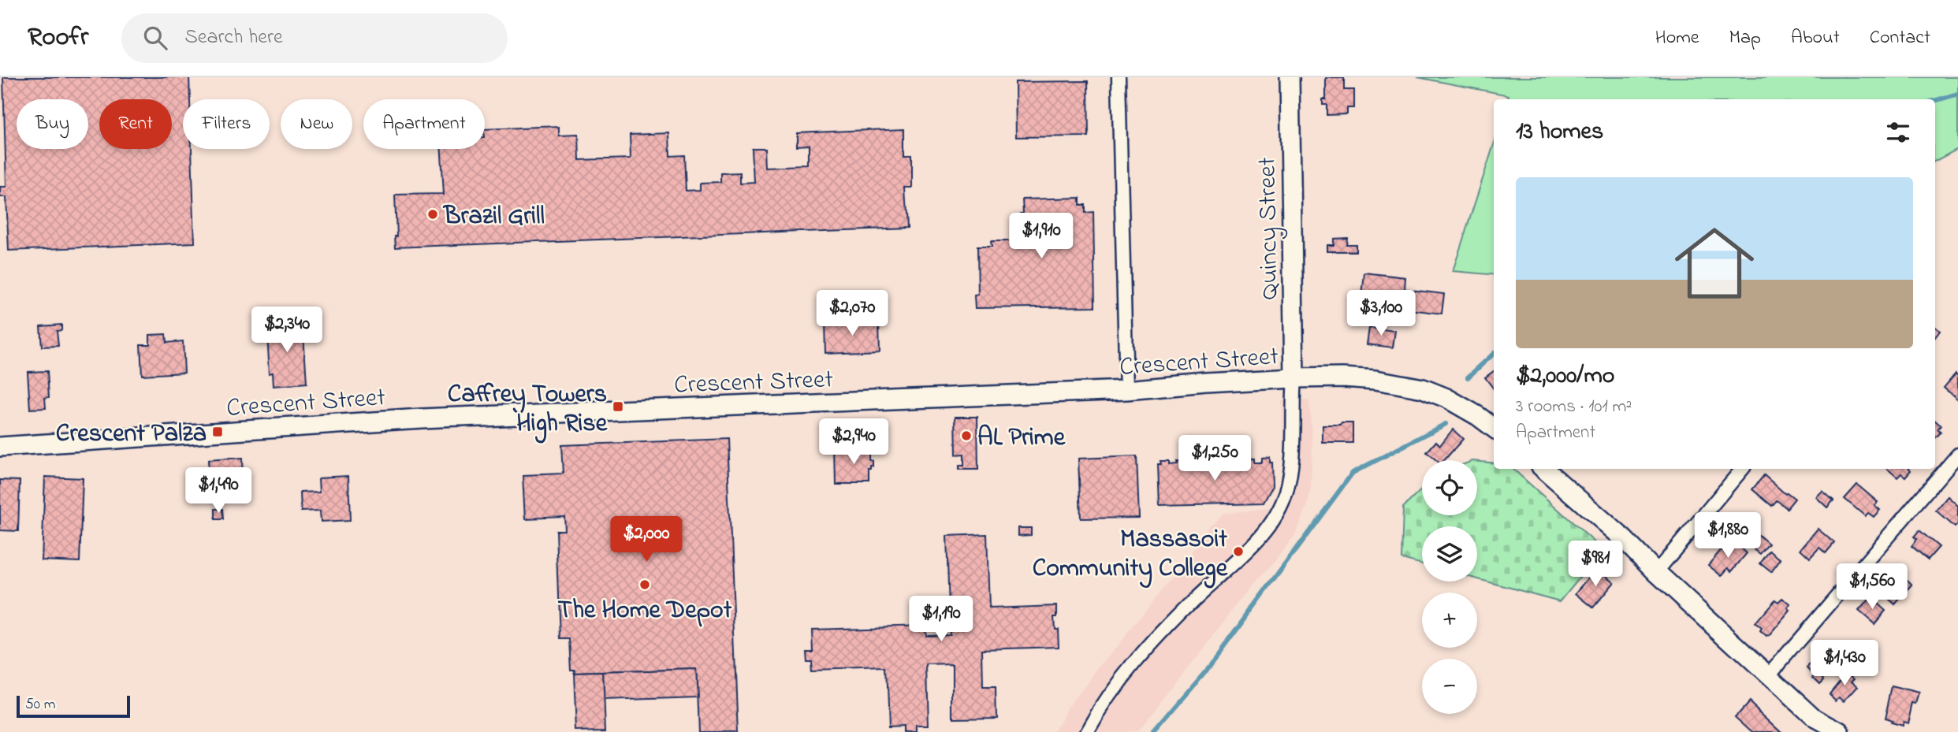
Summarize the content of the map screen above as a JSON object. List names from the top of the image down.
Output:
{
  "streets": {
    "main road": ["Quincy Street", "Crescent Street"]
  },
  "crossings": [
    ["Quincy Street", "Crescent Street"]
  ],
  "places": {
    "other": [
      "Brazil Grill",
      "AL Prime",
      "Massasoit Community College",
      "The Home Depot"
    ],
    "transit": ["Caffrey Towers High Rise", "Crescent Palza"]
  },
  "scale_bar": "50 m",
  "page": {
    "header": "Roofr",
    "search": "Search here",
    "nav": [
      "Home",
      "Map",
      "About",
      "Contact"
    ],
    "chip": [
      "Buy",
      "Rent",
      "Filters",
      "New",
      "Apartment"
    ],
    "heading": "13 homes",
    "list": [
      {
        "name": "$2,000/mo",
        "note": "3 rooms · 101 m² · Apartment"
      }
    ],
    "price": [
      "$1,910",
      "$2,070",
      "$3,100",
      "$2,340",
      "$2,940",
      "$1,250",
      "$1,490",
      "$1,880",
      "$2,000",
      "$981",
      "$1,560",
      "$1,190",
      "$1,430"
    ],
    "map_buttons": ["+", "−"],
    "scale": "50 m"
  }
}
